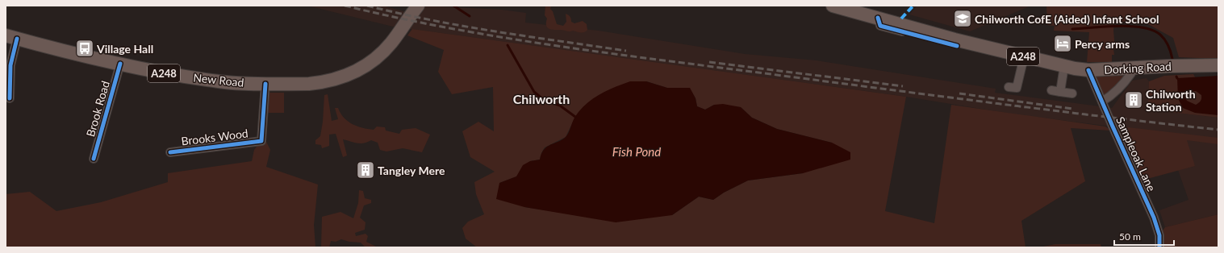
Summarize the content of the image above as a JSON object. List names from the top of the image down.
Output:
{
  "streets": {
    "main road": ["A248", "Dorking Road", "New Road"],
    "street": ["Brook Road", "Brooks Wood", "Sampleoak Lane"]
  },
  "crossings": [
    ["Dorking Road", "Sampleoak Lane"],
    ["New Road", "Brook Road"],
    ["New Road", "Brooks Wood"]
  ],
  "districts": ["Chilworth"],
  "water": ["Fish Pond"],
  "places": {
    "school or university": ["Chilworth CofE (Aided) Infant School"],
    "hotel": ["Percy arms"],
    "bus stop": ["Village Hall"],
    "building": ["Chilworth Station", "Tangley Mere"]
  },
  "scale_bar": "50 m"
}
